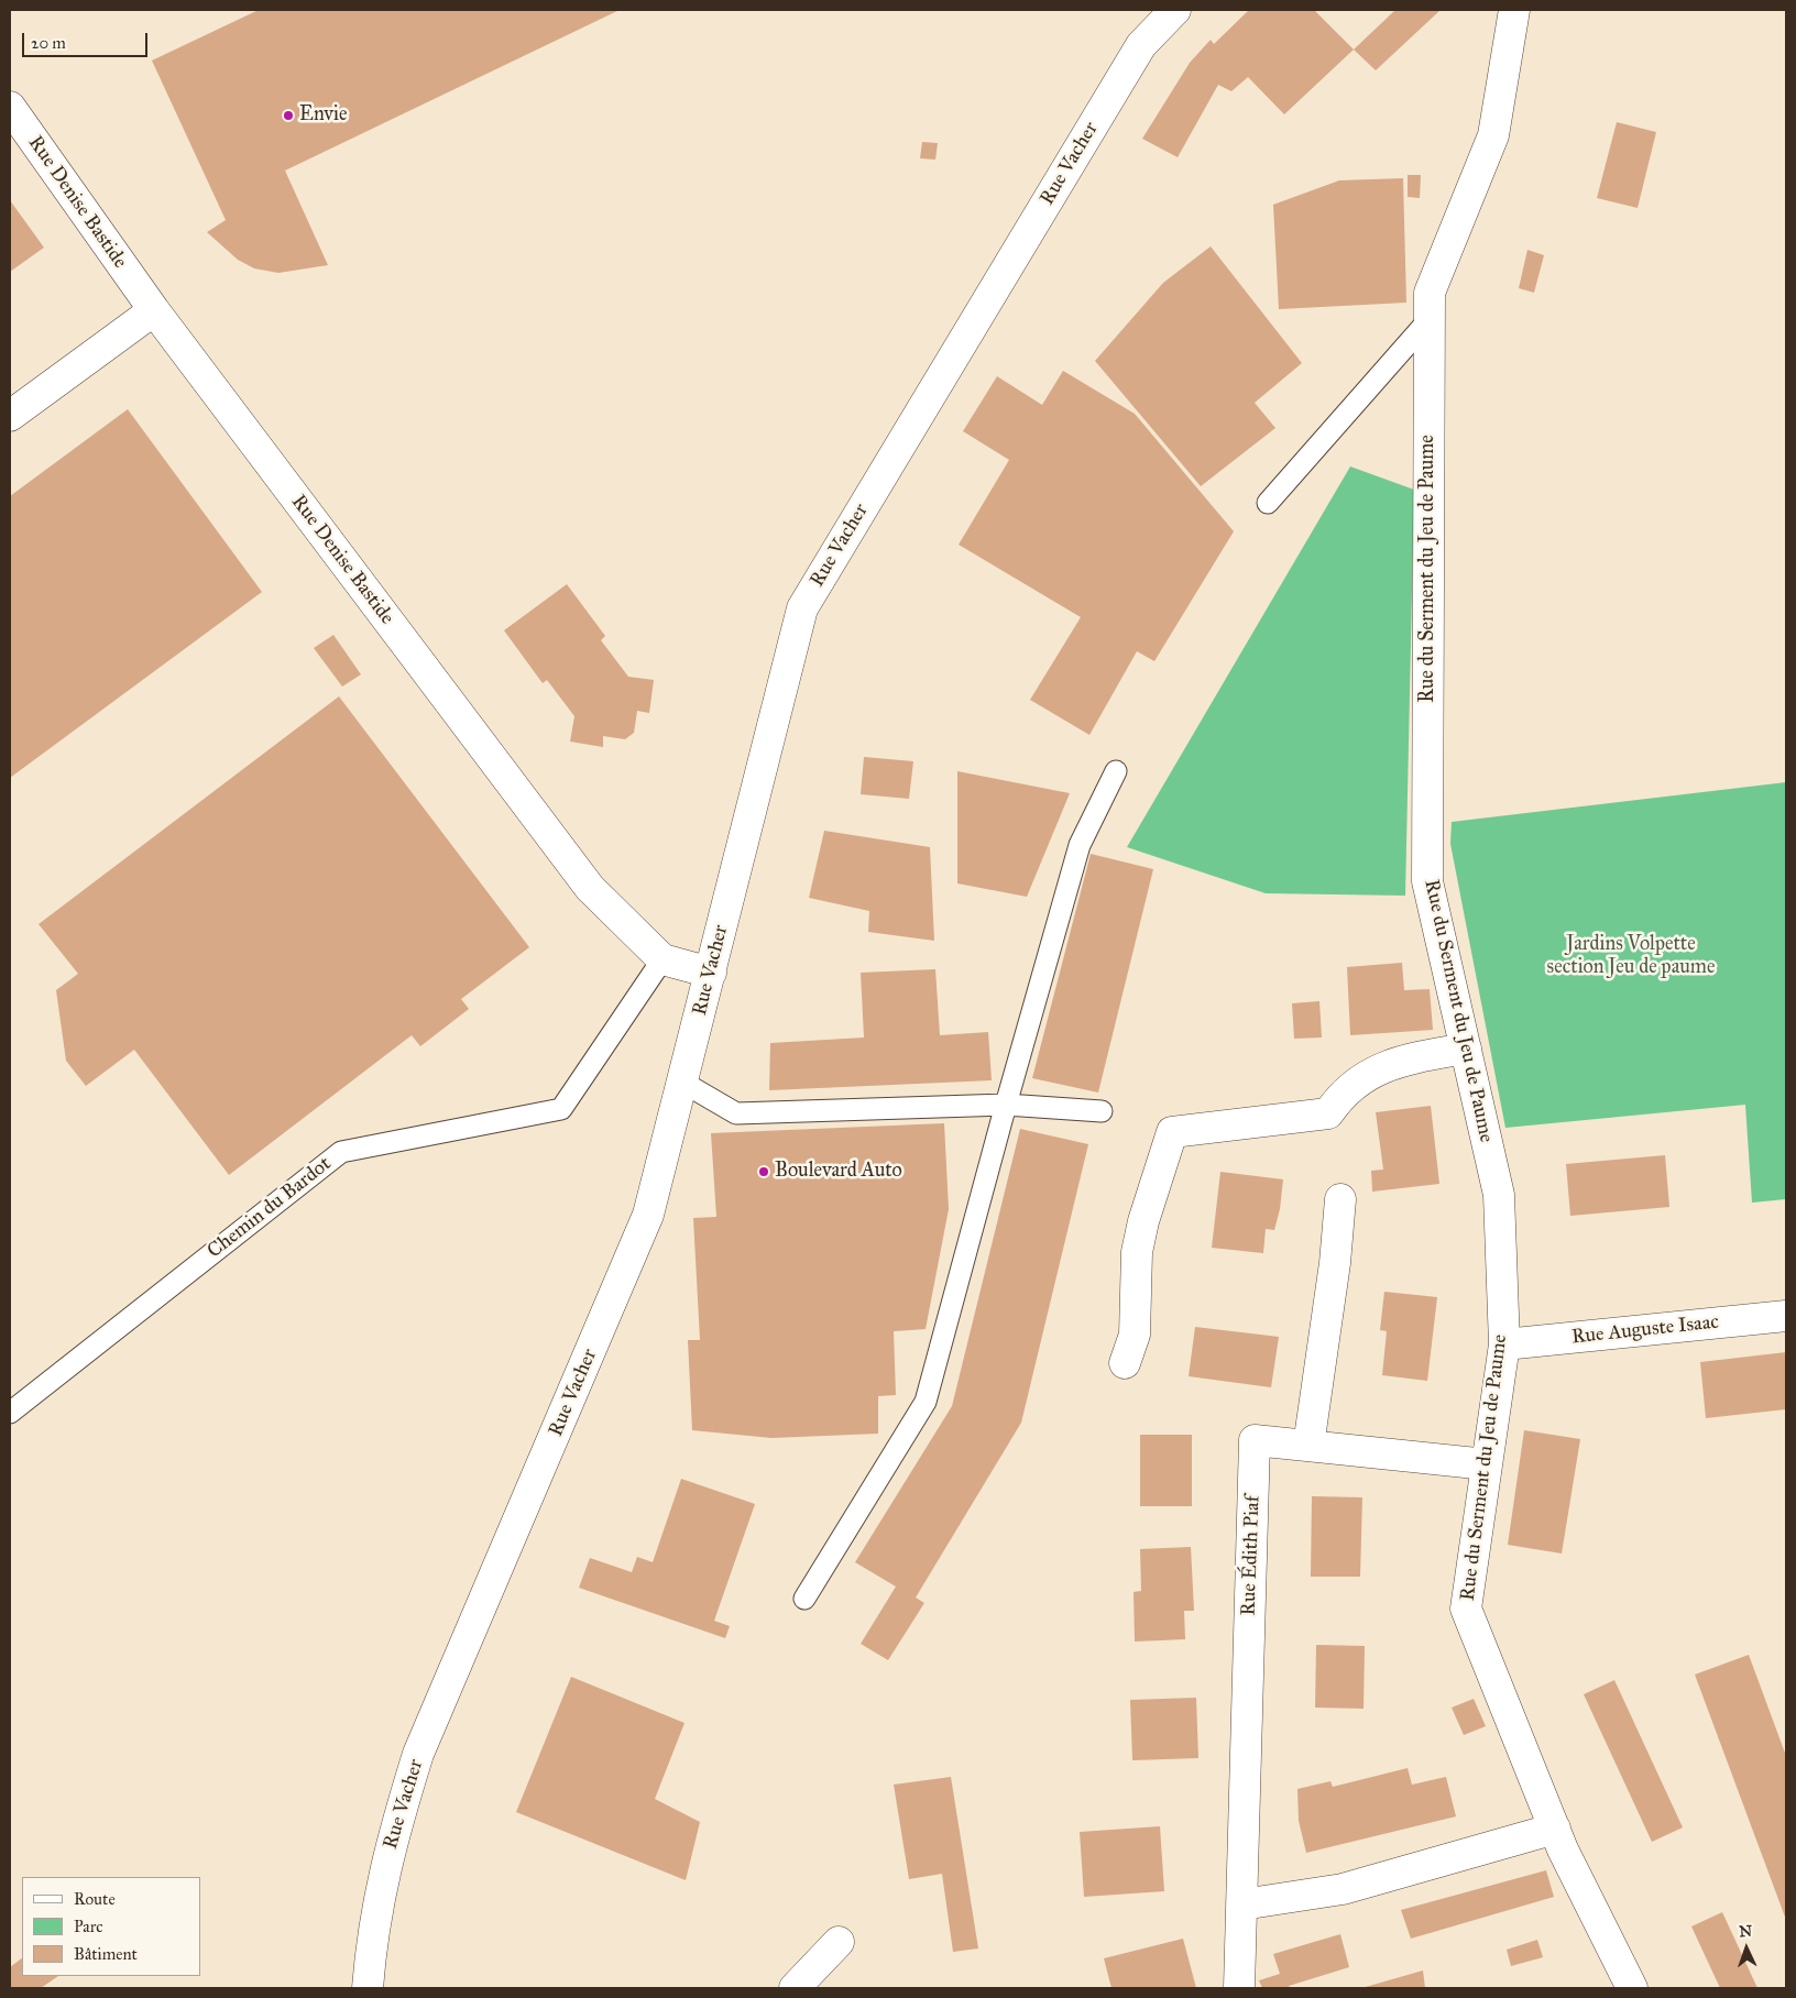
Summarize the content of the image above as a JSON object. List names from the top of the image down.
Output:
{
  "streets": {
    "street": [
      "Rue Vacher",
      "Rue Denise Bastide",
      "Rue du Serment du Jeu de Paume",
      "Rue Auguste Isaac",
      "Rue Édith Piaf"
    ],
    "lane": ["Chemin du Bardot"]
  },
  "crossings": [
    ["Rue Vacher", "Rue Denise Bastide"],
    ["Rue Denise Bastide", "Chemin du Bardot"],
    ["Rue du Serment du Jeu de Paume", "Rue Auguste Isaac"],
    ["Rue du Serment du Jeu de Paume", "Rue Édith Piaf"]
  ],
  "parks": ["Jardins Volpette section Jeu de paume"],
  "places": ["Envie", "Boulevard Auto"],
  "legend": ["Route", "Parc", "Bâtiment"],
  "scale_bar": "20 m",
  "north": "top"
}
